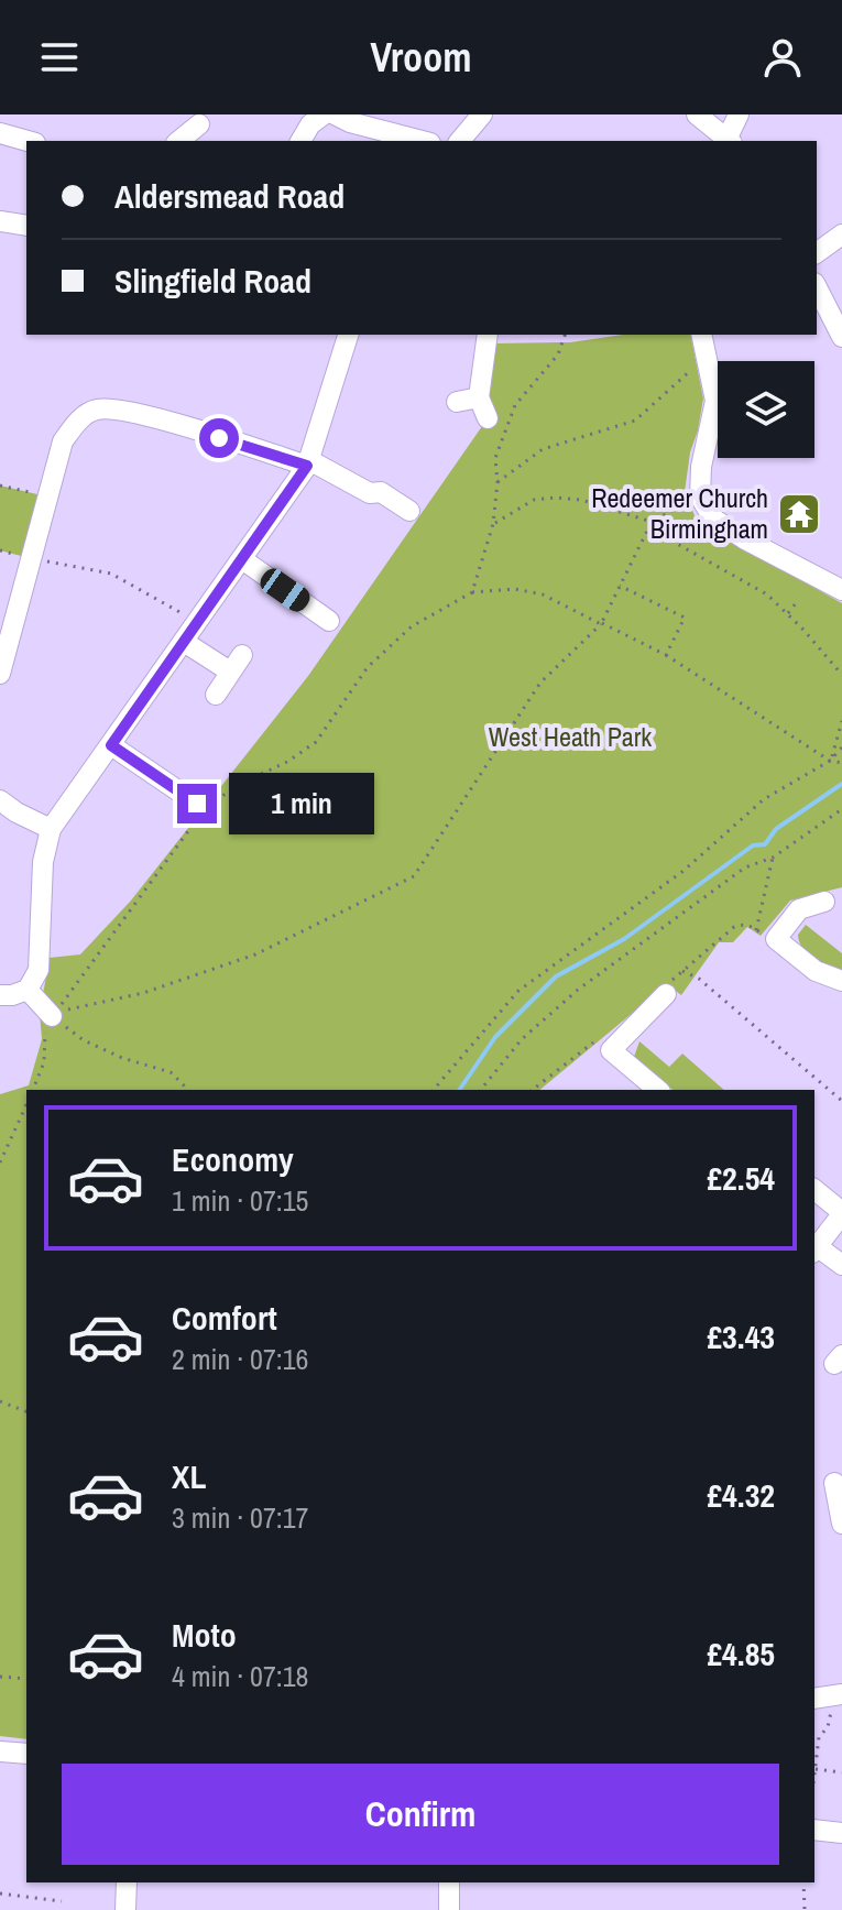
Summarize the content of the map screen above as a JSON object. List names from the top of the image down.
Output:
{
  "parks": ["West Heath Park"],
  "places": {
    "temple": ["Redeemer Church Birmingham"]
  },
  "page": {
    "header": "Vroom",
    "banner": ["Aldersmead Road", "Slingfield Road"],
    "bubble": "1 min",
    "list": [
      {
        "name": "Economy",
        "note": "1 min · 07:15",
        "value": "£2.54"
      },
      {
        "name": "Comfort",
        "note": "2 min · 07:16",
        "value": "£3.43"
      },
      {
        "name": "XL",
        "note": "3 min · 07:17",
        "value": "£4.32"
      },
      {
        "name": "Moto",
        "note": "4 min · 07:18",
        "value": "£4.85"
      }
    ],
    "buttons": "Confirm"
  }
}
